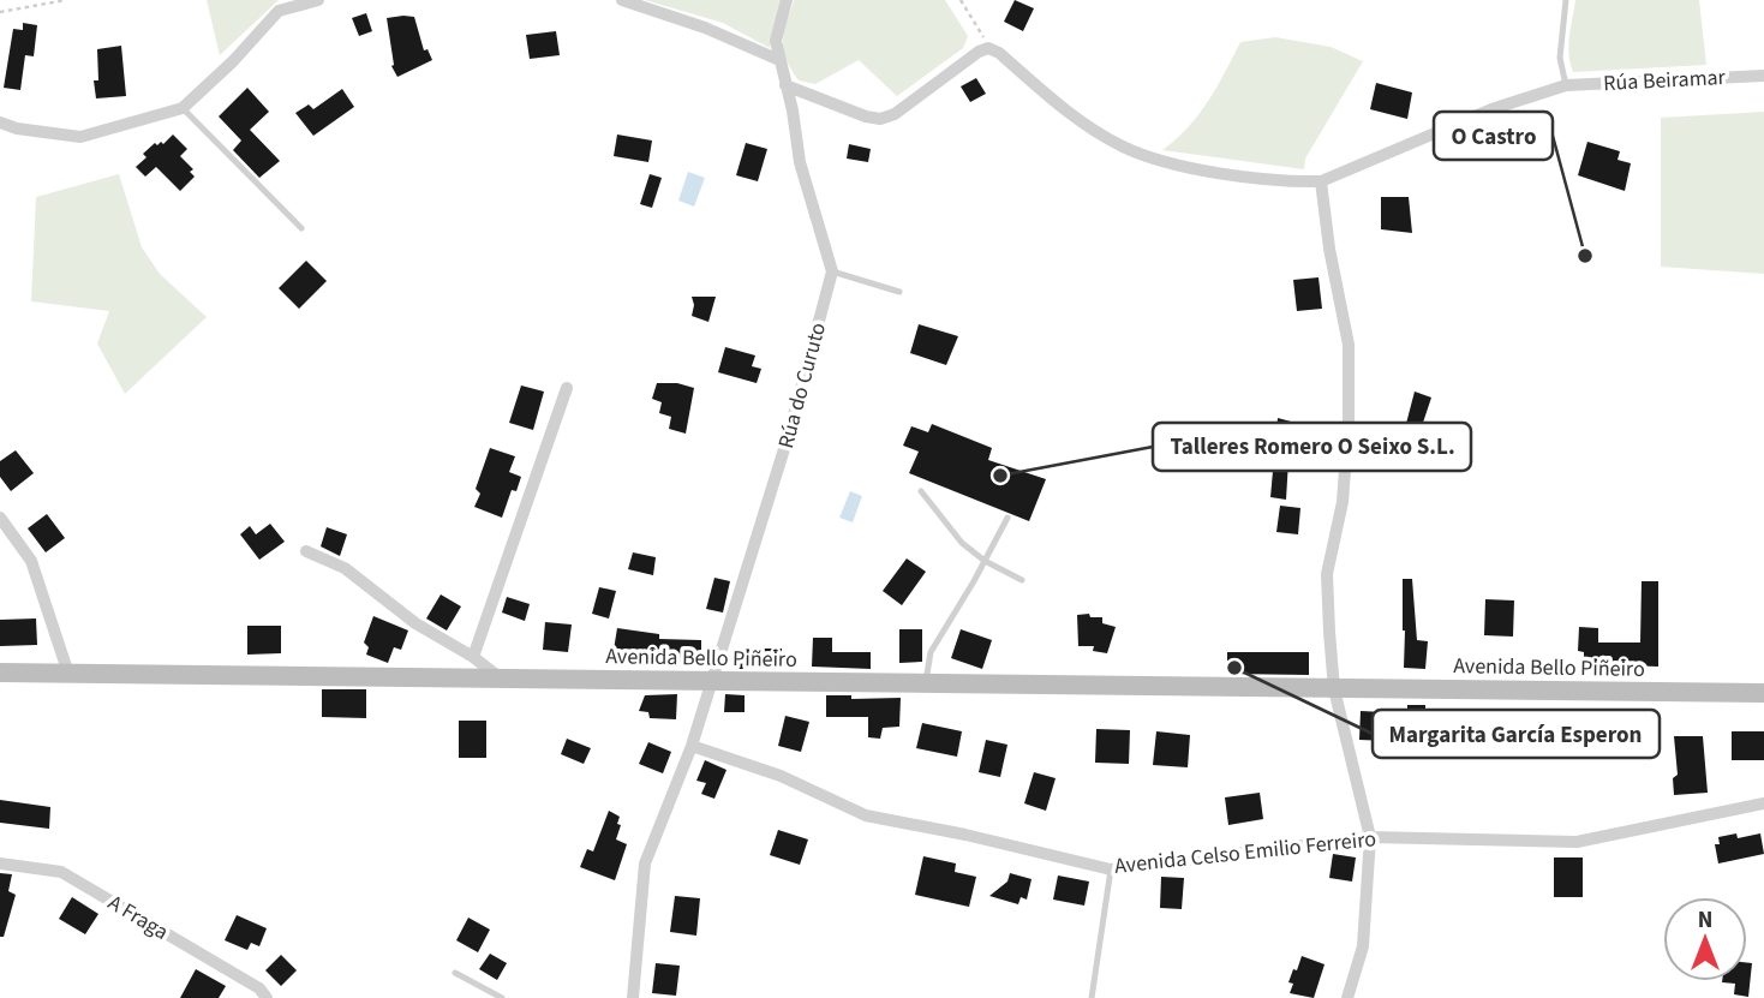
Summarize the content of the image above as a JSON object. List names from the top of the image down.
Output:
{
  "streets": {
    "street": [
      "Rúa Beiramar",
      "Rúa do Curuto",
      "Avenida Bello Piñeiro",
      "Avenida Celso Emilio Ferreiro",
      "A Fraga"
    ]
  },
  "crossings": [
    ["Rúa do Curuto", "Avenida Bello Piñeiro"]
  ],
  "places": ["O Castro", "Talleres Romero O Seixo S.L.", "Margarita García Esperon"],
  "north": "top"
}
